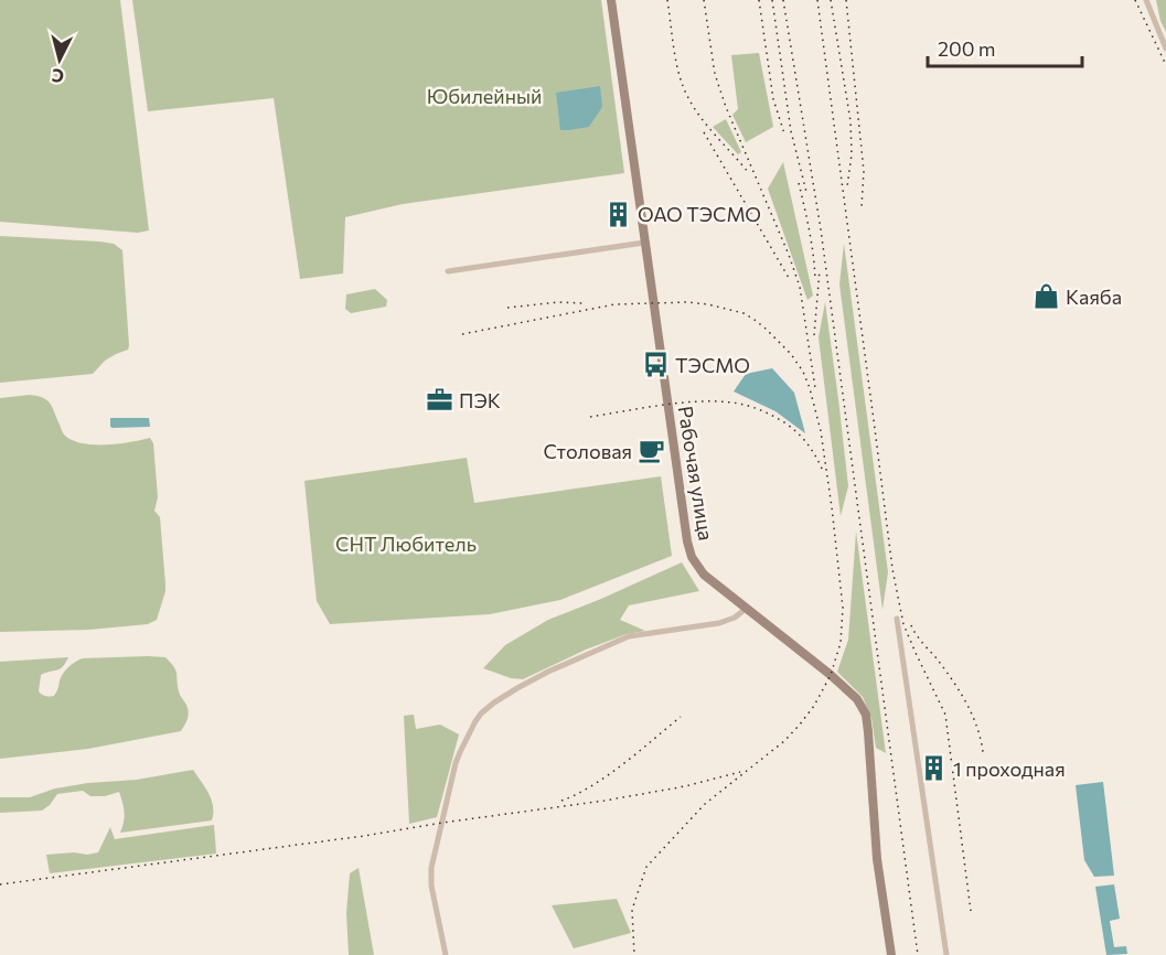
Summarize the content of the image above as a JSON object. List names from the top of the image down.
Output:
{
  "streets": {
    "street": ["Рабочая улица"]
  },
  "parks": ["Юбилейный", "СНТ Любитель"],
  "places": {
    "building": ["ОАО ТЭСМО", "1 проходная"],
    "shop": ["Каяба"],
    "bus stop": ["ТЭСМО"],
    "office": ["ПЭК"],
    "cafe": ["Столовая"]
  },
  "scale_bar": "200 m",
  "north": "bottom"
}
